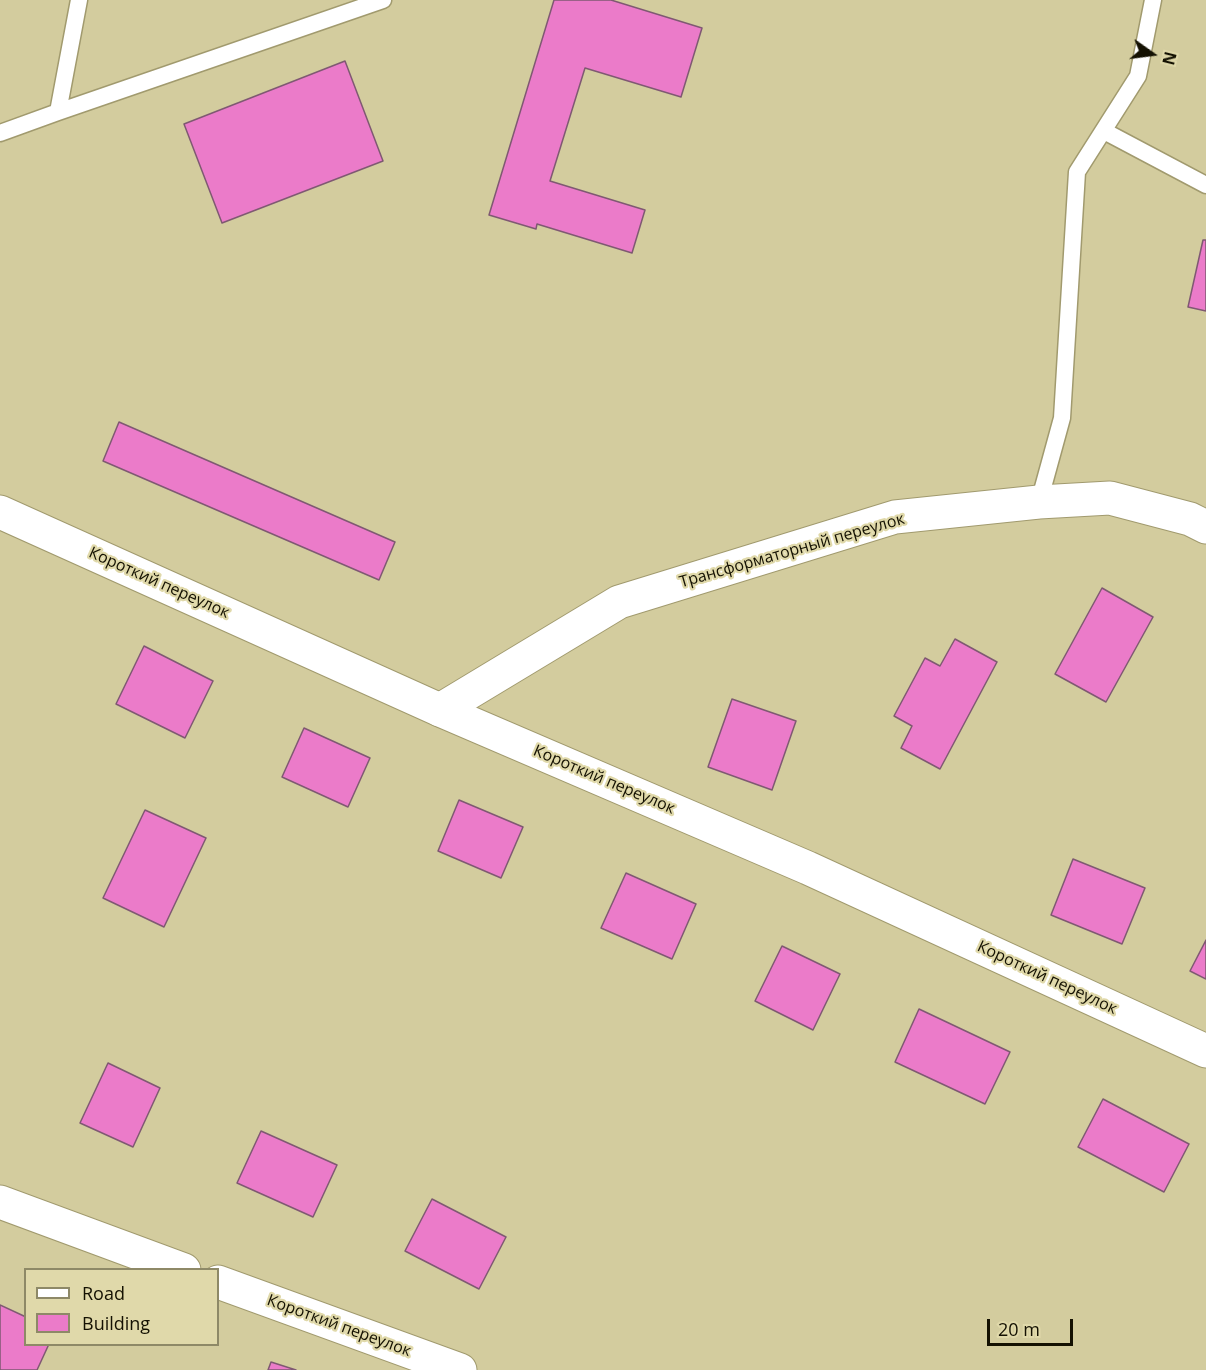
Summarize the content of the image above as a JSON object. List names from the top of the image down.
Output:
{
  "streets": {
    "street": ["Трансформаторный переулок", "Короткий переулок"]
  },
  "crossings": [
    ["Трансформаторный переулок", "Короткий переулок"]
  ],
  "legend": ["Road", "Building"],
  "scale_bar": "20 m",
  "north": "right"
}
